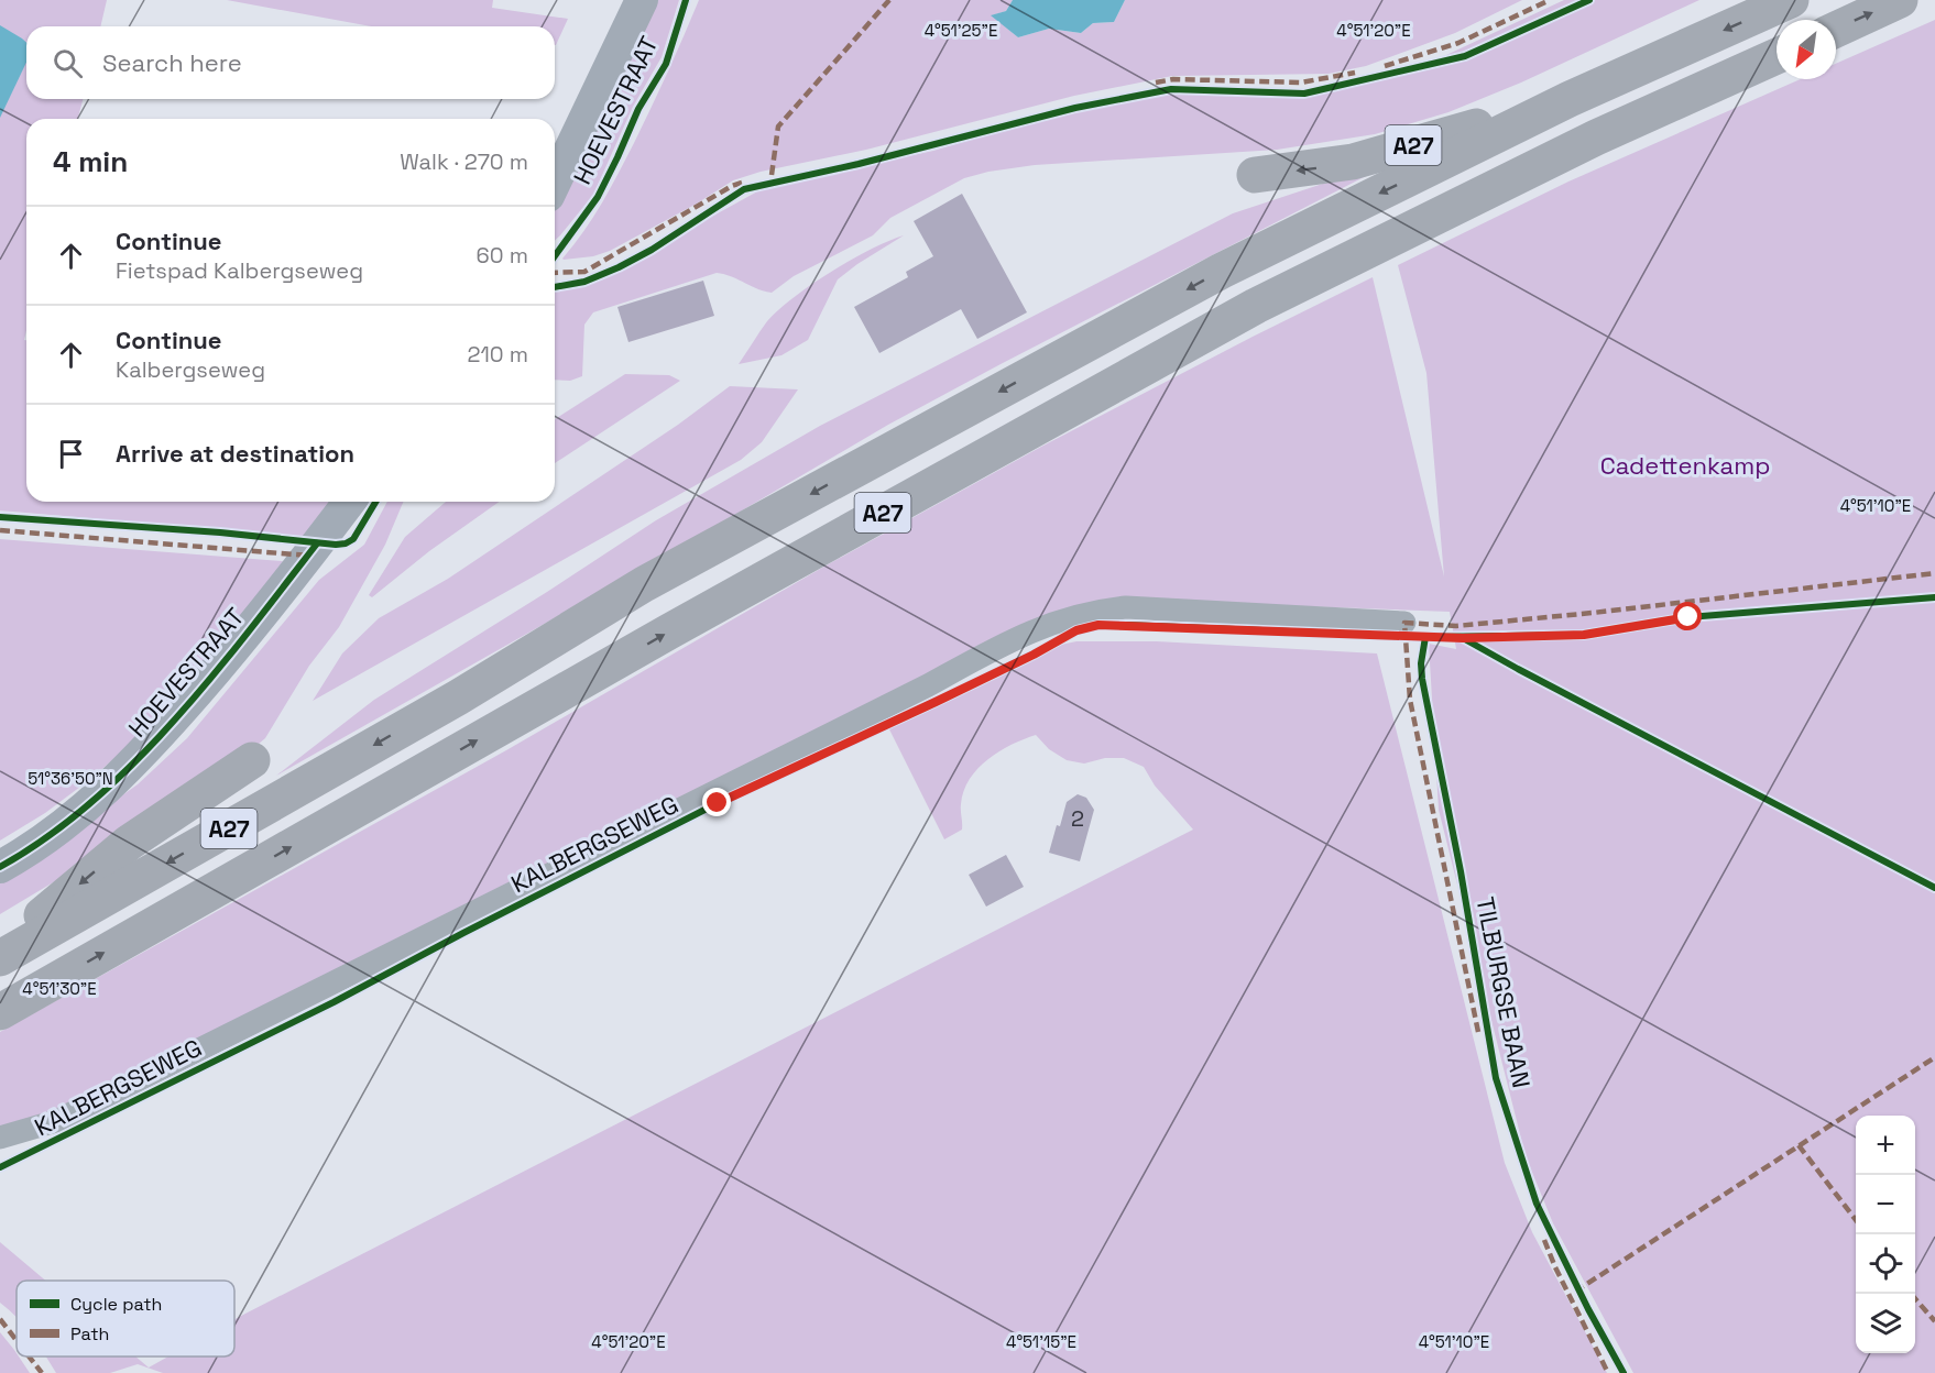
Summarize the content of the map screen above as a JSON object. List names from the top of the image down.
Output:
{
  "streets": {
    "highway": ["A27"],
    "street": ["HOEVESTRAAT", "KALBERGSEWEG"],
    "cycle path": ["TILBURGSE BAAN"]
  },
  "parks": ["Cadettenkamp"],
  "house_numbers": ["2"],
  "legend": ["Cycle path", "Path"],
  "north": "bottom left",
  "page": {
    "search": "Search here",
    "heading": ["4 min", "Walk · 270 m"],
    "list": [
      ["Continue", "Fietspad Kalbergseweg", "60 m"],
      ["Continue", "Kalbergseweg", "210 m"],
      "Arrive at destination"
    ],
    "map_buttons": ["+", "−"]
  },
  "coordinates": [
    "4°51'25\"E",
    "4°51'20\"E",
    "4°51'10\"E",
    "51°36'50\"N",
    "4°51'30\"E",
    "4°51'15\"E"
  ]
}
